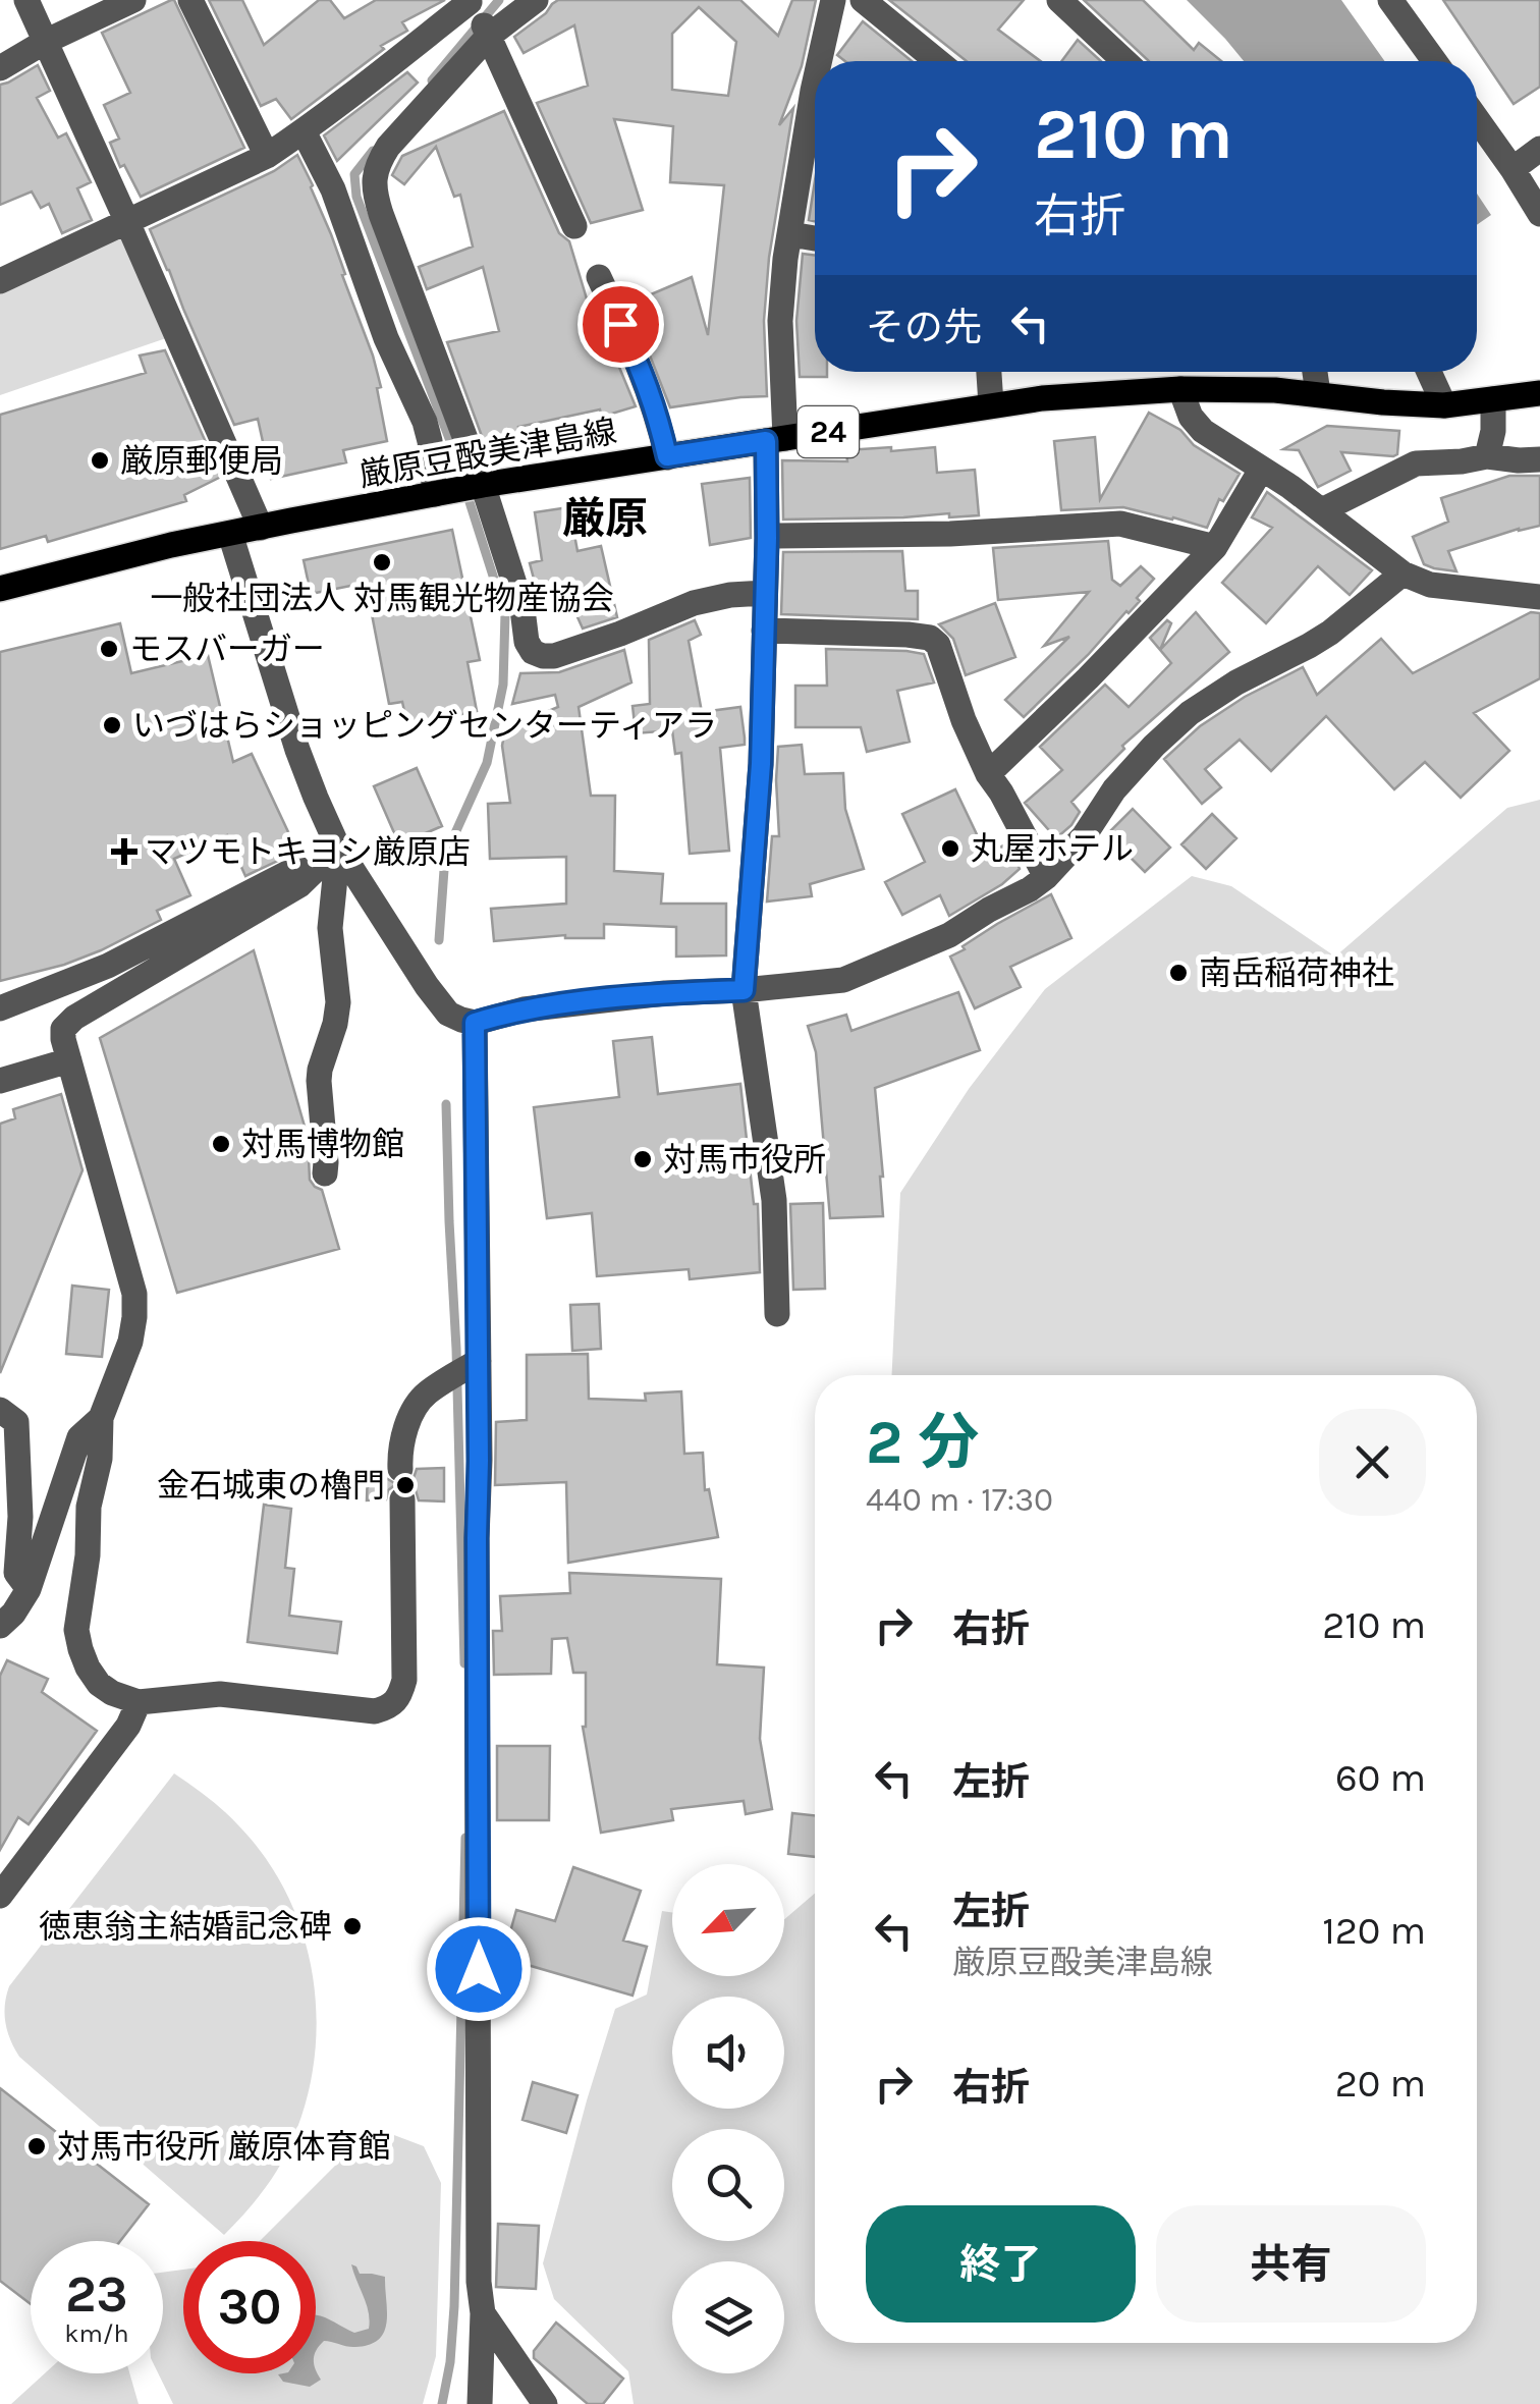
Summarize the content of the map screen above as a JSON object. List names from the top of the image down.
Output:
{
  "streets": {
    "main road": ["24", "厳原豆酘美津島線"]
  },
  "districts": ["厳原"],
  "places": {
    "other": [
      "厳原郵便局",
      "一般社団法人 対馬観光物産協会",
      "モスバーガー",
      "いづはらショッピングセンターティアラ",
      "丸屋ホテル",
      "南岳稲荷神社",
      "対馬博物館",
      "対馬市役所",
      "金石城東の櫓門",
      "徳恵翁主結婚記念碑",
      "対馬市役所 厳原体育館"
    ],
    "health": ["マツモトキヨシ厳原店"]
  },
  "north": "bottom left",
  "page": {
    "turn": ["210 m", "右折"],
    "then": "その先",
    "heading": ["2 分", "440 m · 17:30"],
    "list": [
      {
        "name": "右折",
        "value": "210 m"
      },
      {
        "name": "左折",
        "value": "60 m"
      },
      {
        "name": "左折",
        "note": "厳原豆酘美津島線",
        "value": "120 m"
      },
      {
        "name": "右折",
        "value": "20 m"
      }
    ],
    "buttons": ["終了", "共有"],
    "speed": "23 km/h",
    "limit": "30"
  }
}
